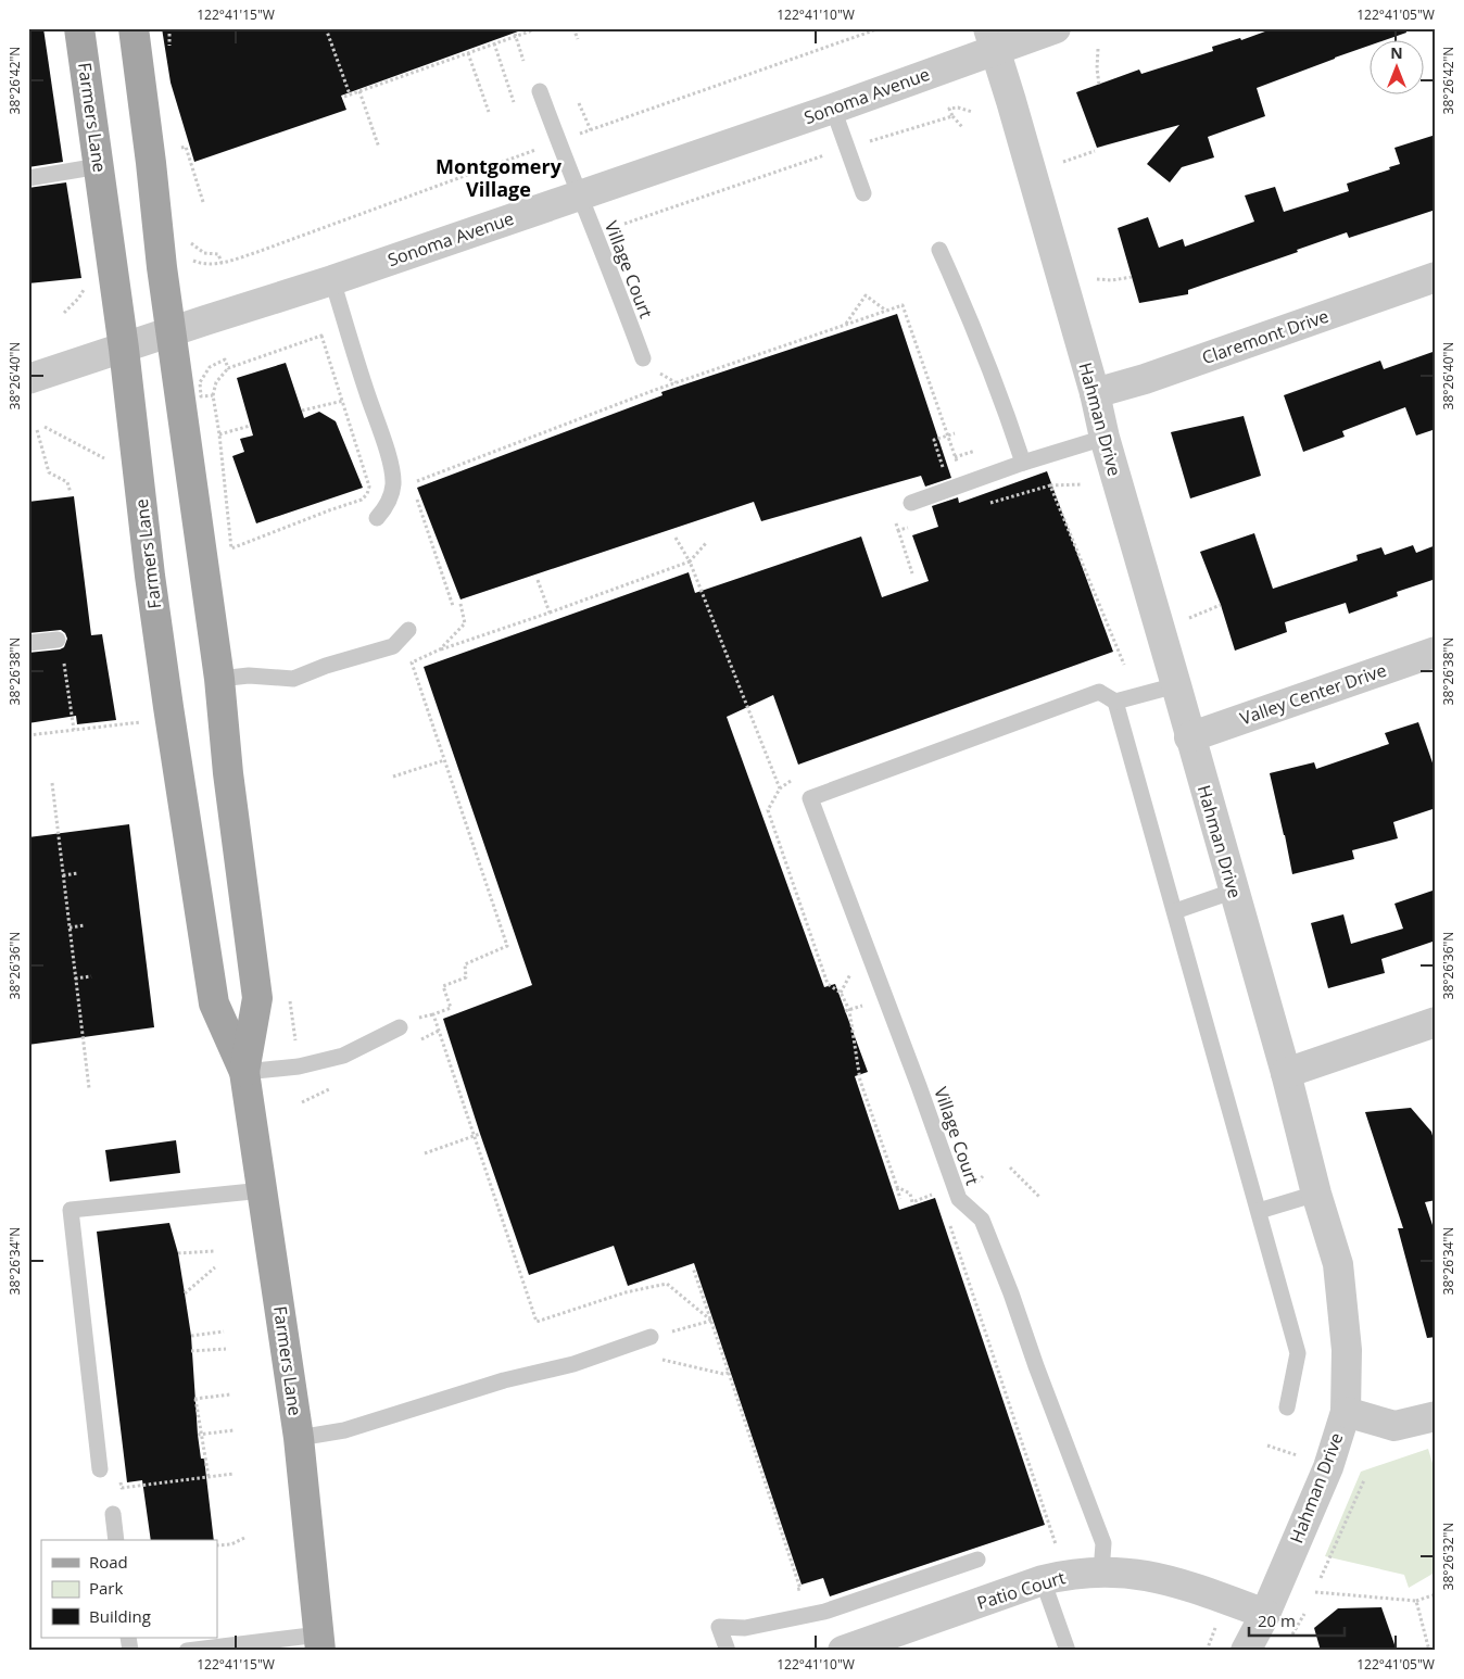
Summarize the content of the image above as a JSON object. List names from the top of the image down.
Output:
{
  "streets": {
    "main road": ["Farmers Lane"],
    "street": [
      "Sonoma Avenue",
      "Claremont Drive",
      "Hahman Drive",
      "Valley Center Drive",
      "Patio Court"
    ],
    "lane": ["Village Court"]
  },
  "crossings": [
    ["Sonoma Avenue", "Farmers Lane"],
    ["Sonoma Avenue", "Village Court"],
    ["Sonoma Avenue", "Hahman Drive"],
    ["Village Court", "Patio Court"],
    ["Claremont Drive", "Hahman Drive"],
    ["Hahman Drive", "Valley Center Drive"],
    ["Hahman Drive", "Patio Court"]
  ],
  "districts": ["Montgomery Village"],
  "legend": ["Road", "Park", "Building"],
  "scale_bar": "20 m",
  "north": "top",
  "coordinates": [
    "122°41'15\"W",
    "122°41'10\"W",
    "122°41'05\"W",
    "38°26'42\"N",
    "38°26'40\"N",
    "38°26'38\"N",
    "38°26'36\"N",
    "38°26'34\"N",
    "38°26'32\"N"
  ]
}
